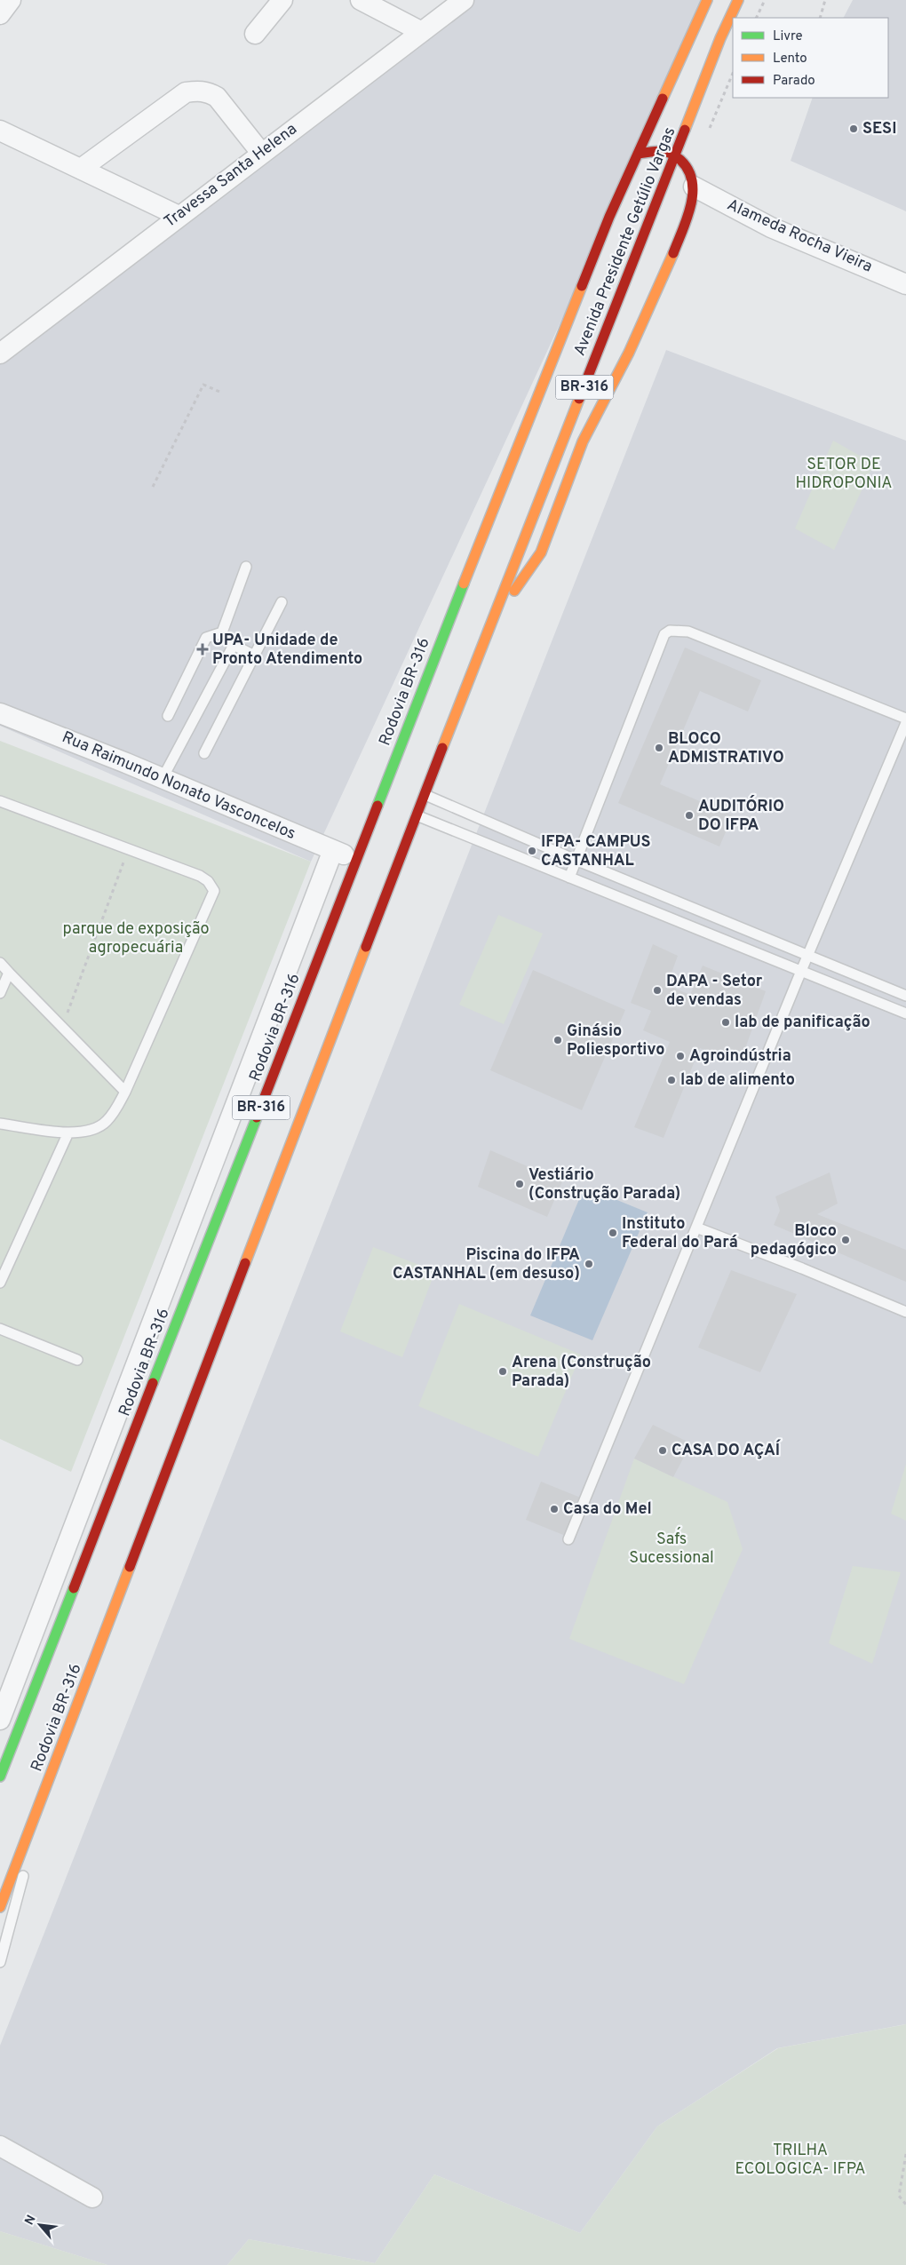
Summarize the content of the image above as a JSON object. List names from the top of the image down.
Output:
{
  "streets": {
    "highway": ["Avenida Presidente Getúlio Vargas", "BR-316", "Rodovia BR-316"],
    "street": ["Travessa Santa Helena", "Alameda Rocha Vieira", "Rua Raimundo Nonato Vasconcelos"]
  },
  "crossings": [
    ["Avenida Presidente Getúlio Vargas", "Rodovia BR-316"],
    ["Rodovia BR-316", "Rua Raimundo Nonato Vasconcelos"]
  ],
  "parks": [
    "SETOR DE HIDROPONIA",
    "parque de exposição agropecuária",
    "Saf´s Sucessional",
    "TRILHA ECOLOGICA- IFPA"
  ],
  "places": {
    "other": [
      "SESI",
      "BLOCO ADMISTRATIVO",
      "AUDITÓRIO DO IFPA",
      "IFPA- CAMPUS CASTANHAL",
      "DAPA - Setor de vendas",
      "lab de panificação",
      "Ginásio Poliesportivo",
      "Agroindústria",
      "lab de alimento",
      "Vestiário (Construção Parada)",
      "Instituto Federal do Pará",
      "Bloco pedagógico",
      "Piscina do IFPA CASTANHAL (em desuso)",
      "Arena (Construção Parada)",
      "CASA DO AÇAÍ",
      "Casa do Mel"
    ],
    "health": ["UPA- Unidade de Pronto Atendimento"]
  },
  "legend": ["Livre", "Lento", "Parado"],
  "north": "top left"
}
